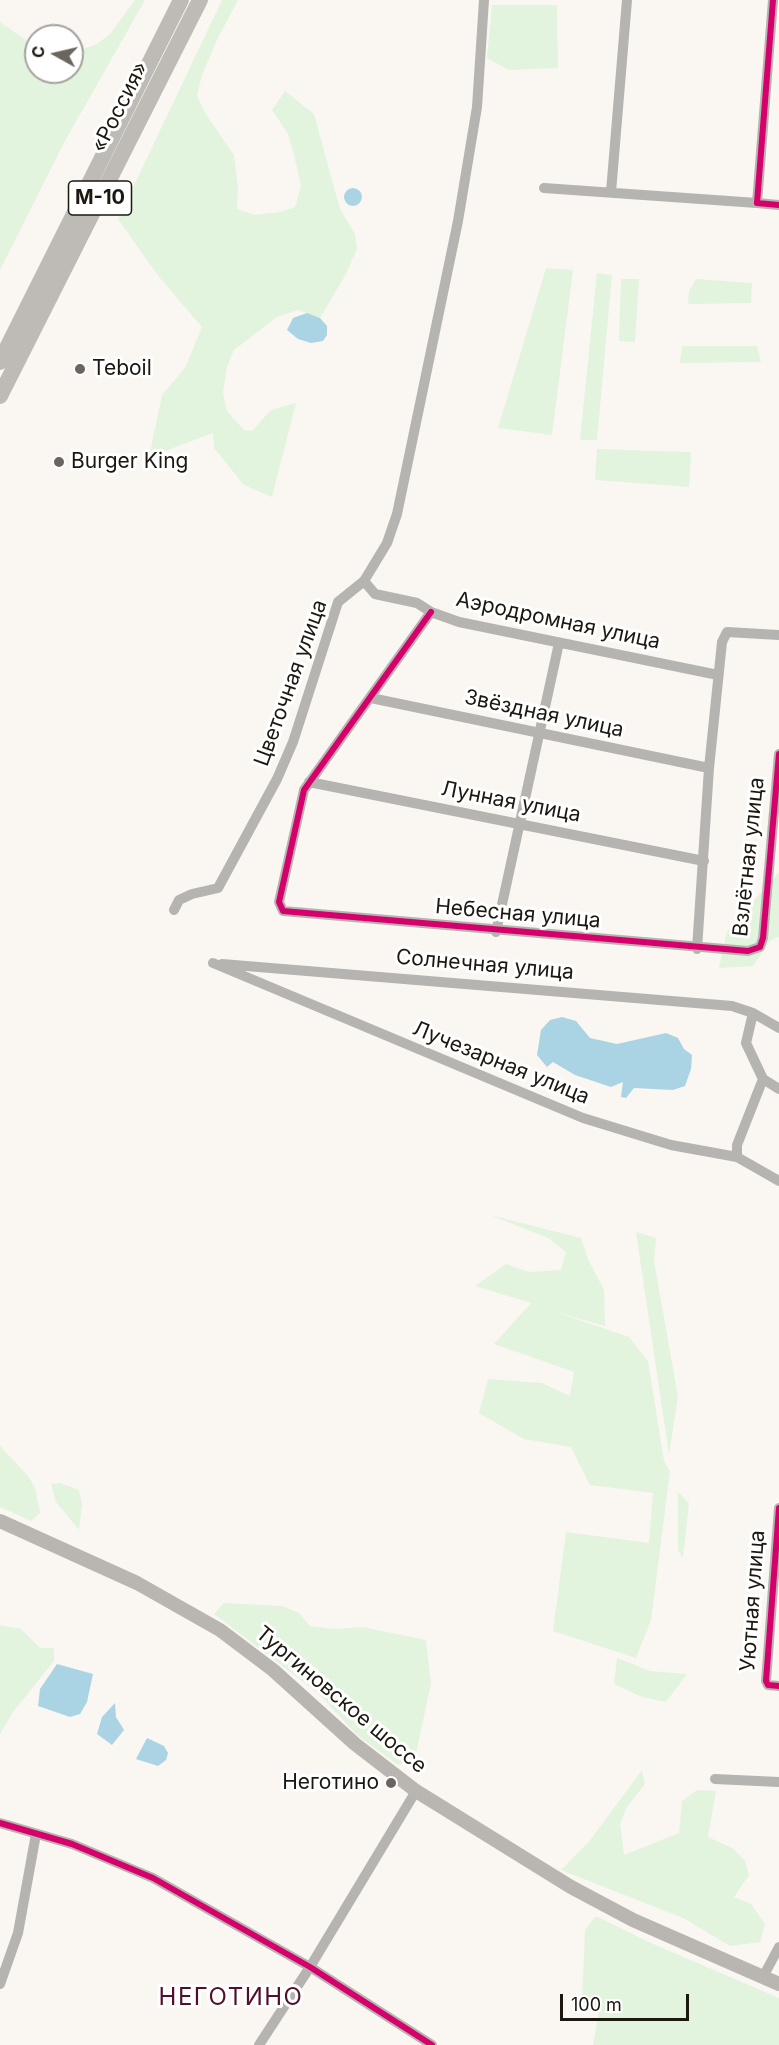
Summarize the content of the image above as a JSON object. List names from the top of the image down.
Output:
{
  "streets": {
    "highway": ["«Россия»", "М-10"],
    "main road": ["Тургиновское шоссе"],
    "street": [
      "Аэродромная улица",
      "Цветочная улица",
      "Звёздная улица",
      "Лунная улица",
      "Взлётная улица",
      "Небесная улица",
      "Солнечная улица",
      "Лучезарная улица",
      "Уютная улица"
    ]
  },
  "crossings": [
    ["Аэродромная улица", "Цветочная улица"],
    ["Лунная улица", "Небесная улица"],
    ["Взлётная улица", "Небесная улица"],
    ["Солнечная улица", "Лучезарная улица"]
  ],
  "districts": ["НЕГОТИНО"],
  "places": ["Teboil", "Burger King", "Неготино"],
  "scale_bar": "100 m",
  "north": "left"
}
